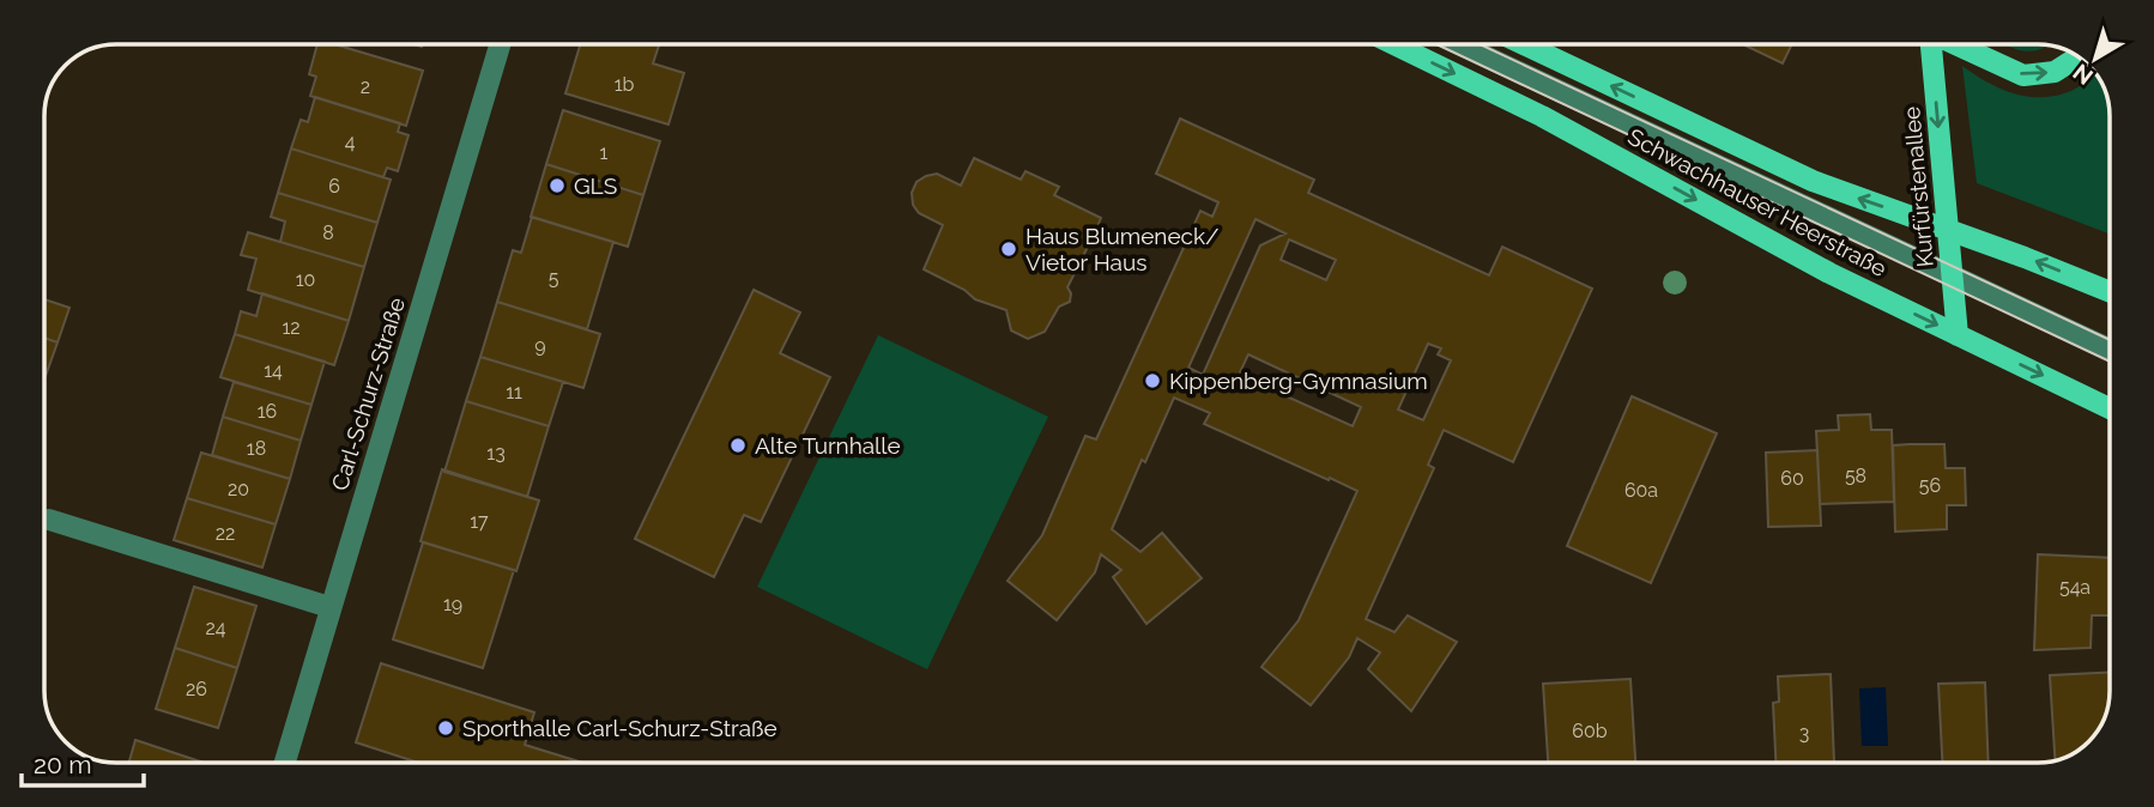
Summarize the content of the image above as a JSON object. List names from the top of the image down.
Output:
{
  "streets": {
    "main road": ["Kurfürstenallee", "Schwachhauser Heerstraße"],
    "street": ["Carl-Schurz-Straße"]
  },
  "crossings": [
    ["Kurfürstenallee", "Schwachhauser Heerstraße"]
  ],
  "one_way": ["Kurfürstenallee"],
  "places": [
    "GLS",
    "Haus Blumeneck/ Vietor Haus",
    "Kippenberg-Gymnasium",
    "Alte Turnhalle",
    "Sporthalle Carl-Schurz-Straße"
  ],
  "house_numbers": [
    "1b",
    "2",
    "4",
    "1",
    "6",
    "8",
    "5",
    "10",
    "12",
    "9",
    "14",
    "11",
    "16",
    "18",
    "13",
    "58",
    "60",
    "56",
    "20",
    "60a",
    "17",
    "22",
    "54a",
    "19",
    "24",
    "26",
    "60b",
    "3"
  ],
  "scale_bar": "20 m",
  "north": "bottom left"
}
